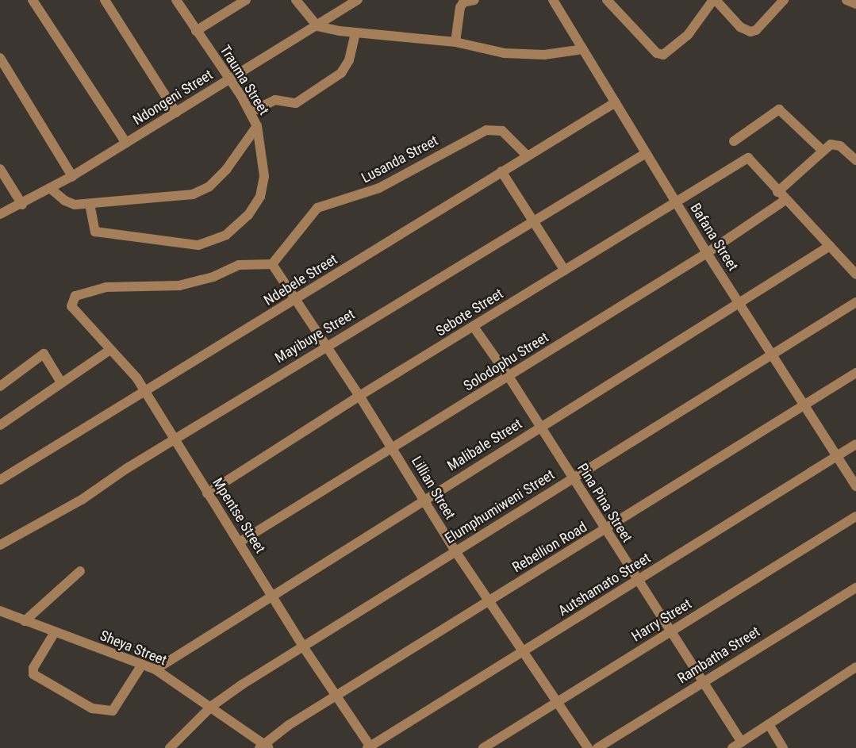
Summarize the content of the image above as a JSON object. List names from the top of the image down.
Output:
{
  "streets": {
    "street": [
      "Trauma Street",
      "Ndongeni Street",
      "Lusanda Street",
      "Bafana Street",
      "Ndebele Street",
      "Sebote Street",
      "Mayibuye Street",
      "Solodophu Street",
      "Malibale Street",
      "Lillian Street",
      "Pina Pina Street",
      "Elumphumiweni Street",
      "Mpentse Street",
      "Rebellion Road",
      "Autshamato Street",
      "Harry Street",
      "Sheya Street",
      "Rambatha Street"
    ]
  },
  "crossings": [
    ["Trauma Street", "Ndongeni Street"],
    ["Lusanda Street", "Ndebele Street"],
    ["Lusanda Street", "Lillian Street"],
    ["Lusanda Street", "Mpentse Street"],
    ["Bafana Street", "Ndebele Street"],
    ["Bafana Street", "Sebote Street"],
    ["Bafana Street", "Mayibuye Street"],
    ["Bafana Street", "Solodophu Street"],
    ["Bafana Street", "Malibale Street"],
    ["Bafana Street", "Elumphumiweni Street"],
    ["Bafana Street", "Rebellion Road"],
    ["Bafana Street", "Autshamato Street"],
    ["Ndebele Street", "Lillian Street"],
    ["Ndebele Street", "Mpentse Street"],
    ["Sebote Street", "Lillian Street"],
    ["Sebote Street", "Pina Pina Street"],
    ["Sebote Street", "Mpentse Street"],
    ["Mayibuye Street", "Lillian Street"],
    ["Mayibuye Street", "Mpentse Street"],
    ["Solodophu Street", "Lillian Street"],
    ["Solodophu Street", "Pina Pina Street"],
    ["Solodophu Street", "Mpentse Street"],
    ["Malibale Street", "Lillian Street"],
    ["Malibale Street", "Pina Pina Street"],
    ["Malibale Street", "Mpentse Street"],
    ["Malibale Street", "Sheya Street"],
    ["Lillian Street", "Elumphumiweni Street"],
    ["Lillian Street", "Mpentse Street"],
    ["Lillian Street", "Rebellion Road"],
    ["Lillian Street", "Autshamato Street"],
    ["Lillian Street", "Harry Street"],
    ["Pina Pina Street", "Elumphumiweni Street"],
    ["Pina Pina Street", "Rebellion Road"],
    ["Pina Pina Street", "Autshamato Street"],
    ["Pina Pina Street", "Harry Street"],
    ["Pina Pina Street", "Rambatha Street"],
    ["Elumphumiweni Street", "Mpentse Street"],
    ["Elumphumiweni Street", "Sheya Street"],
    ["Mpentse Street", "Rebellion Road"],
    ["Mpentse Street", "Autshamato Street"],
    ["Rebellion Road", "Sheya Street"]
  ]
}
